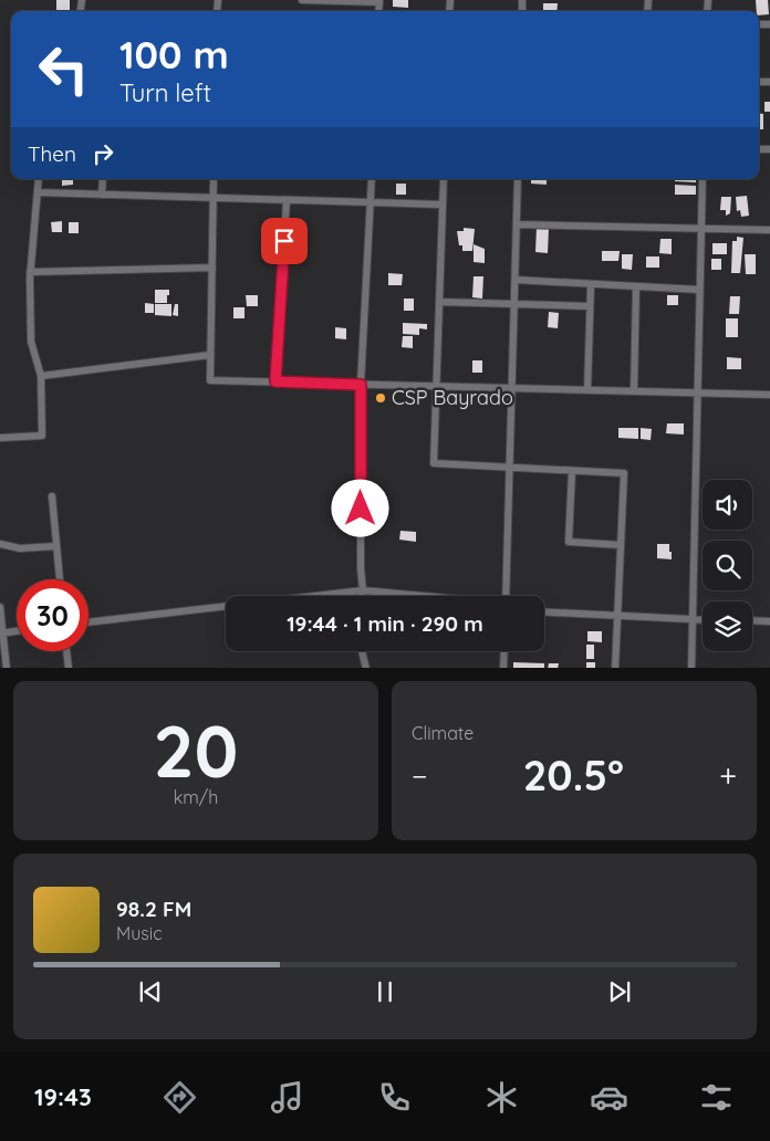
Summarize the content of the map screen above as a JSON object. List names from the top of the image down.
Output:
{
  "places": ["CSP Bayrado"],
  "page": {
    "turn": ["100 m", "Turn left"],
    "then": "Then",
    "limit": "30",
    "trip": "19:44 · 1 min · 290 m",
    "tile": [
      ["20", "km/h"],
      "Climate"
    ],
    "heat": ["−", "20.5°", "+"],
    "song": ["98.2 FM", "Music"],
    "tabs": "19:43"
  }
}
